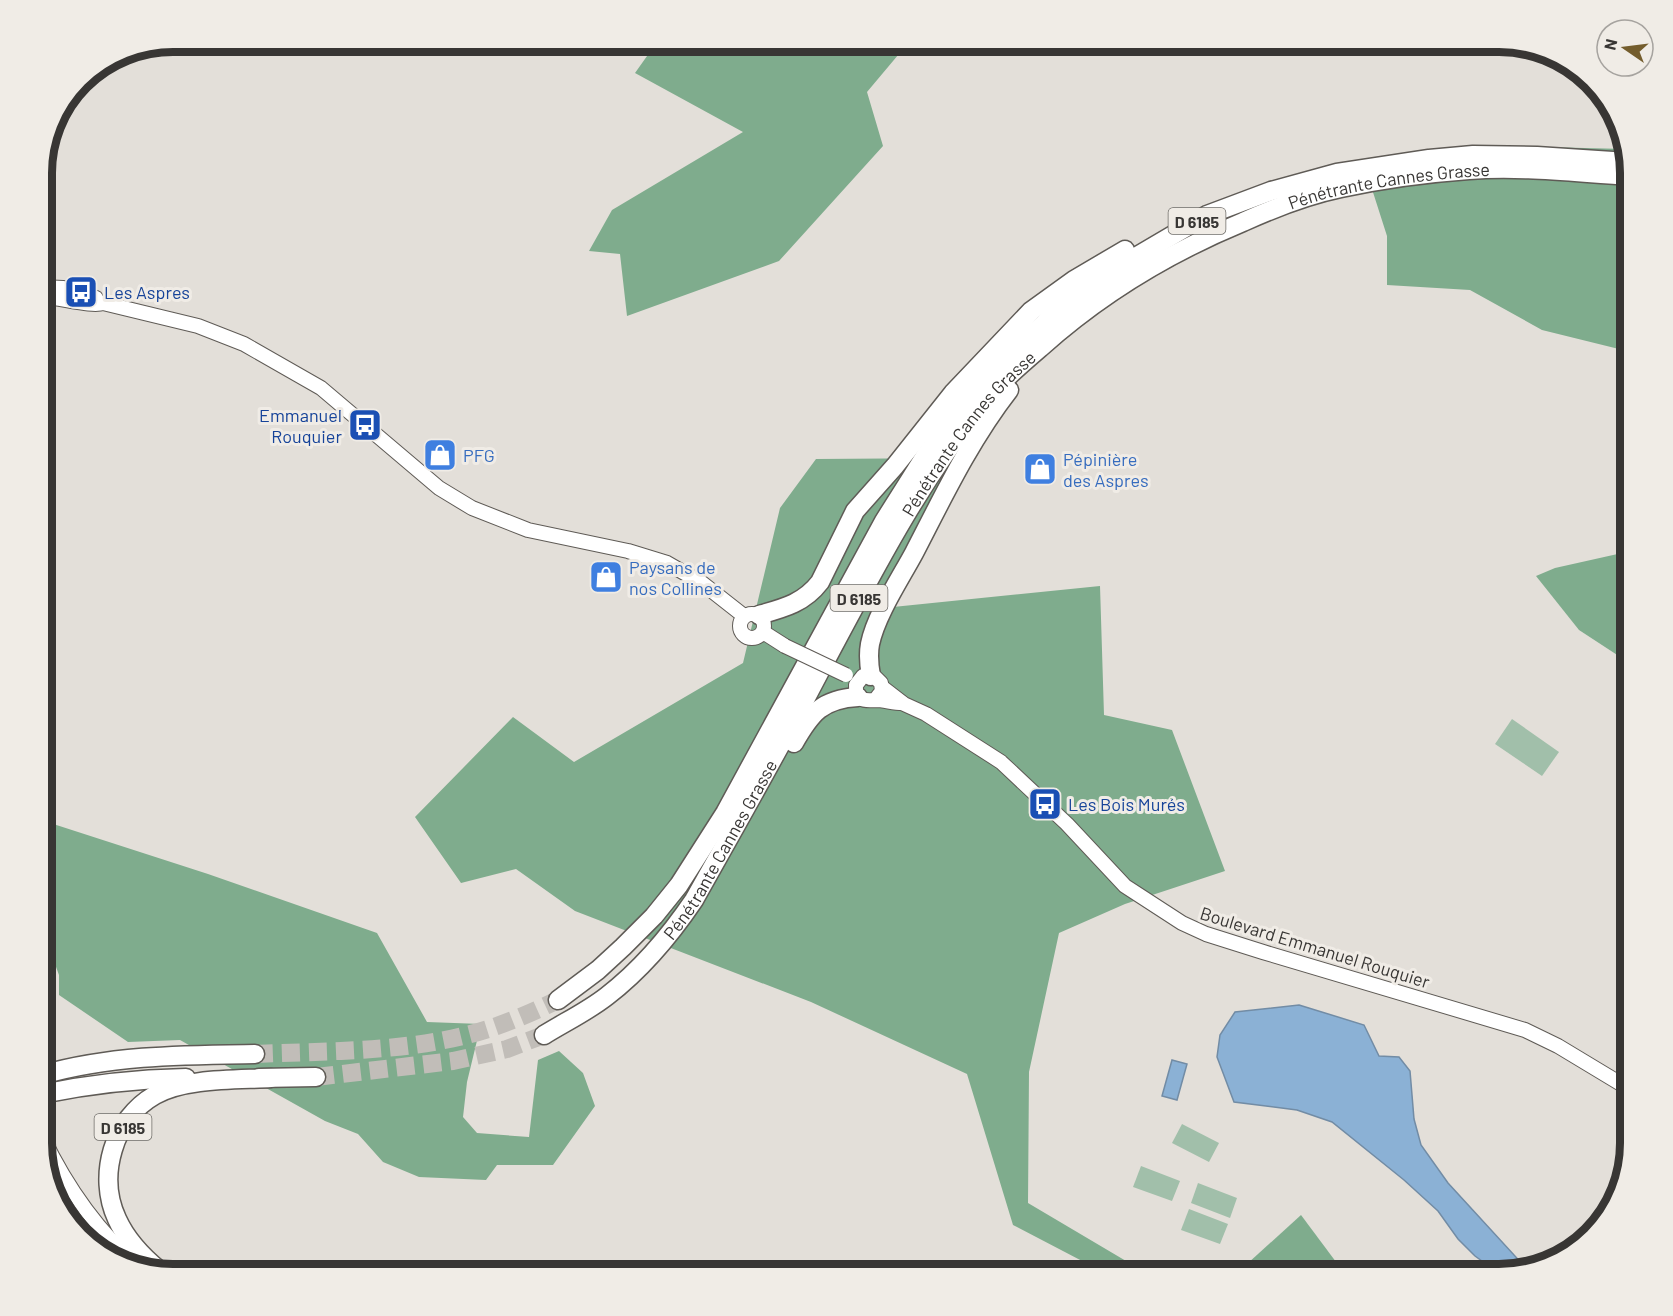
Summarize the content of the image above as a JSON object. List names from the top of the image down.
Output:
{
  "streets": {
    "highway": ["Pénétrante Cannes Grasse", "D 6185"],
    "main road": ["Boulevard Emmanuel Rouquier"]
  },
  "places": {
    "bus stop": ["Les Aspres", "Emmanuel Rouquier", "Les Bois Murés"],
    "shop": ["PFG", "Pépinière des Aspres", "Paysans de nos Collines"]
  },
  "north": "left"
}
